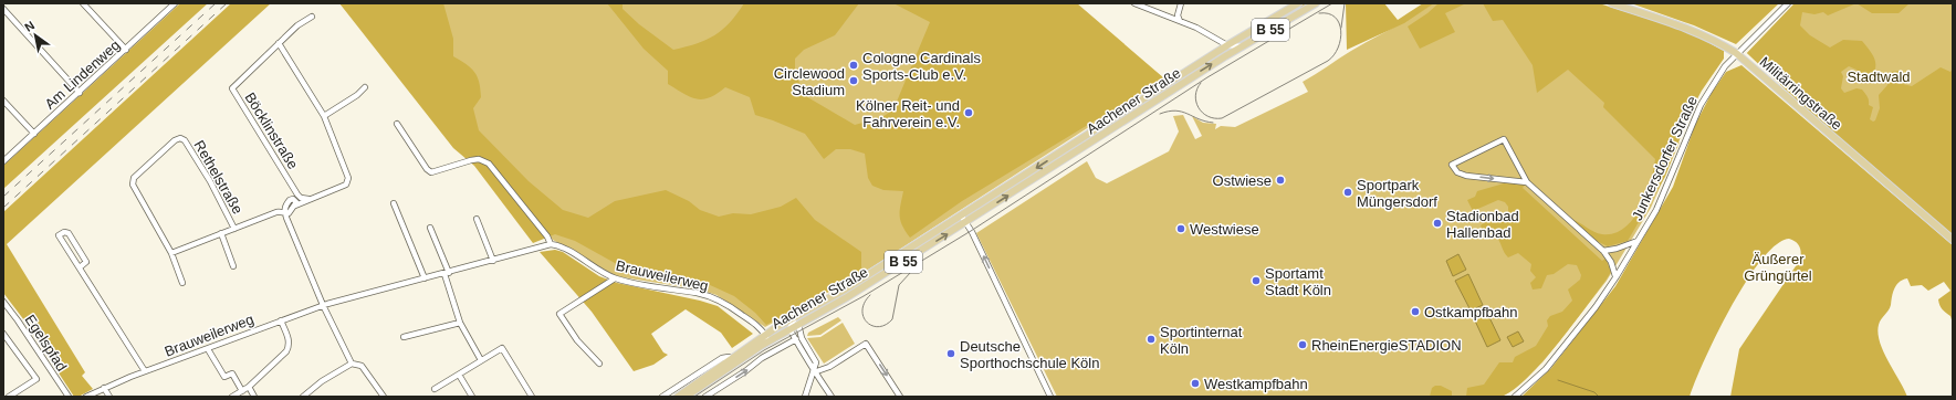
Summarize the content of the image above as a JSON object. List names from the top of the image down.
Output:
{
  "streets": {
    "main road": ["B 55", "Militärringstraße", "Aachener Straße"],
    "street": [
      "Am Lindenweg",
      "Böcklinstraße",
      "Junkersdorfer Straße",
      "Rethelstraße",
      "Brauweilerweg",
      "Egelspfad"
    ]
  },
  "crossings": [
    ["Militärringstraße", "Junkersdorfer Straße"],
    ["Aachener Straße", "Brauweilerweg"],
    ["Böcklinstraße", "Brauweilerweg"]
  ],
  "parks": ["Stadtwald", "Äußerer Grüngürtel"],
  "places": [
    "Cologne Cardinals Sports-Club e.V.",
    "Circlewood Stadium",
    "Kölner Reit- und Fahrverein e.V.",
    "Ostwiese",
    "Sportpark Müngersdorf",
    "Stadionbad Hallenbad",
    "Westwiese",
    "Sportamt Stadt Köln",
    "Ostkampfbahn",
    "Sportinternat Köln",
    "RheinEnergieSTADION",
    "Deutsche Sporthochschule Köln",
    "Westkampfbahn"
  ],
  "north": "top left"
}
